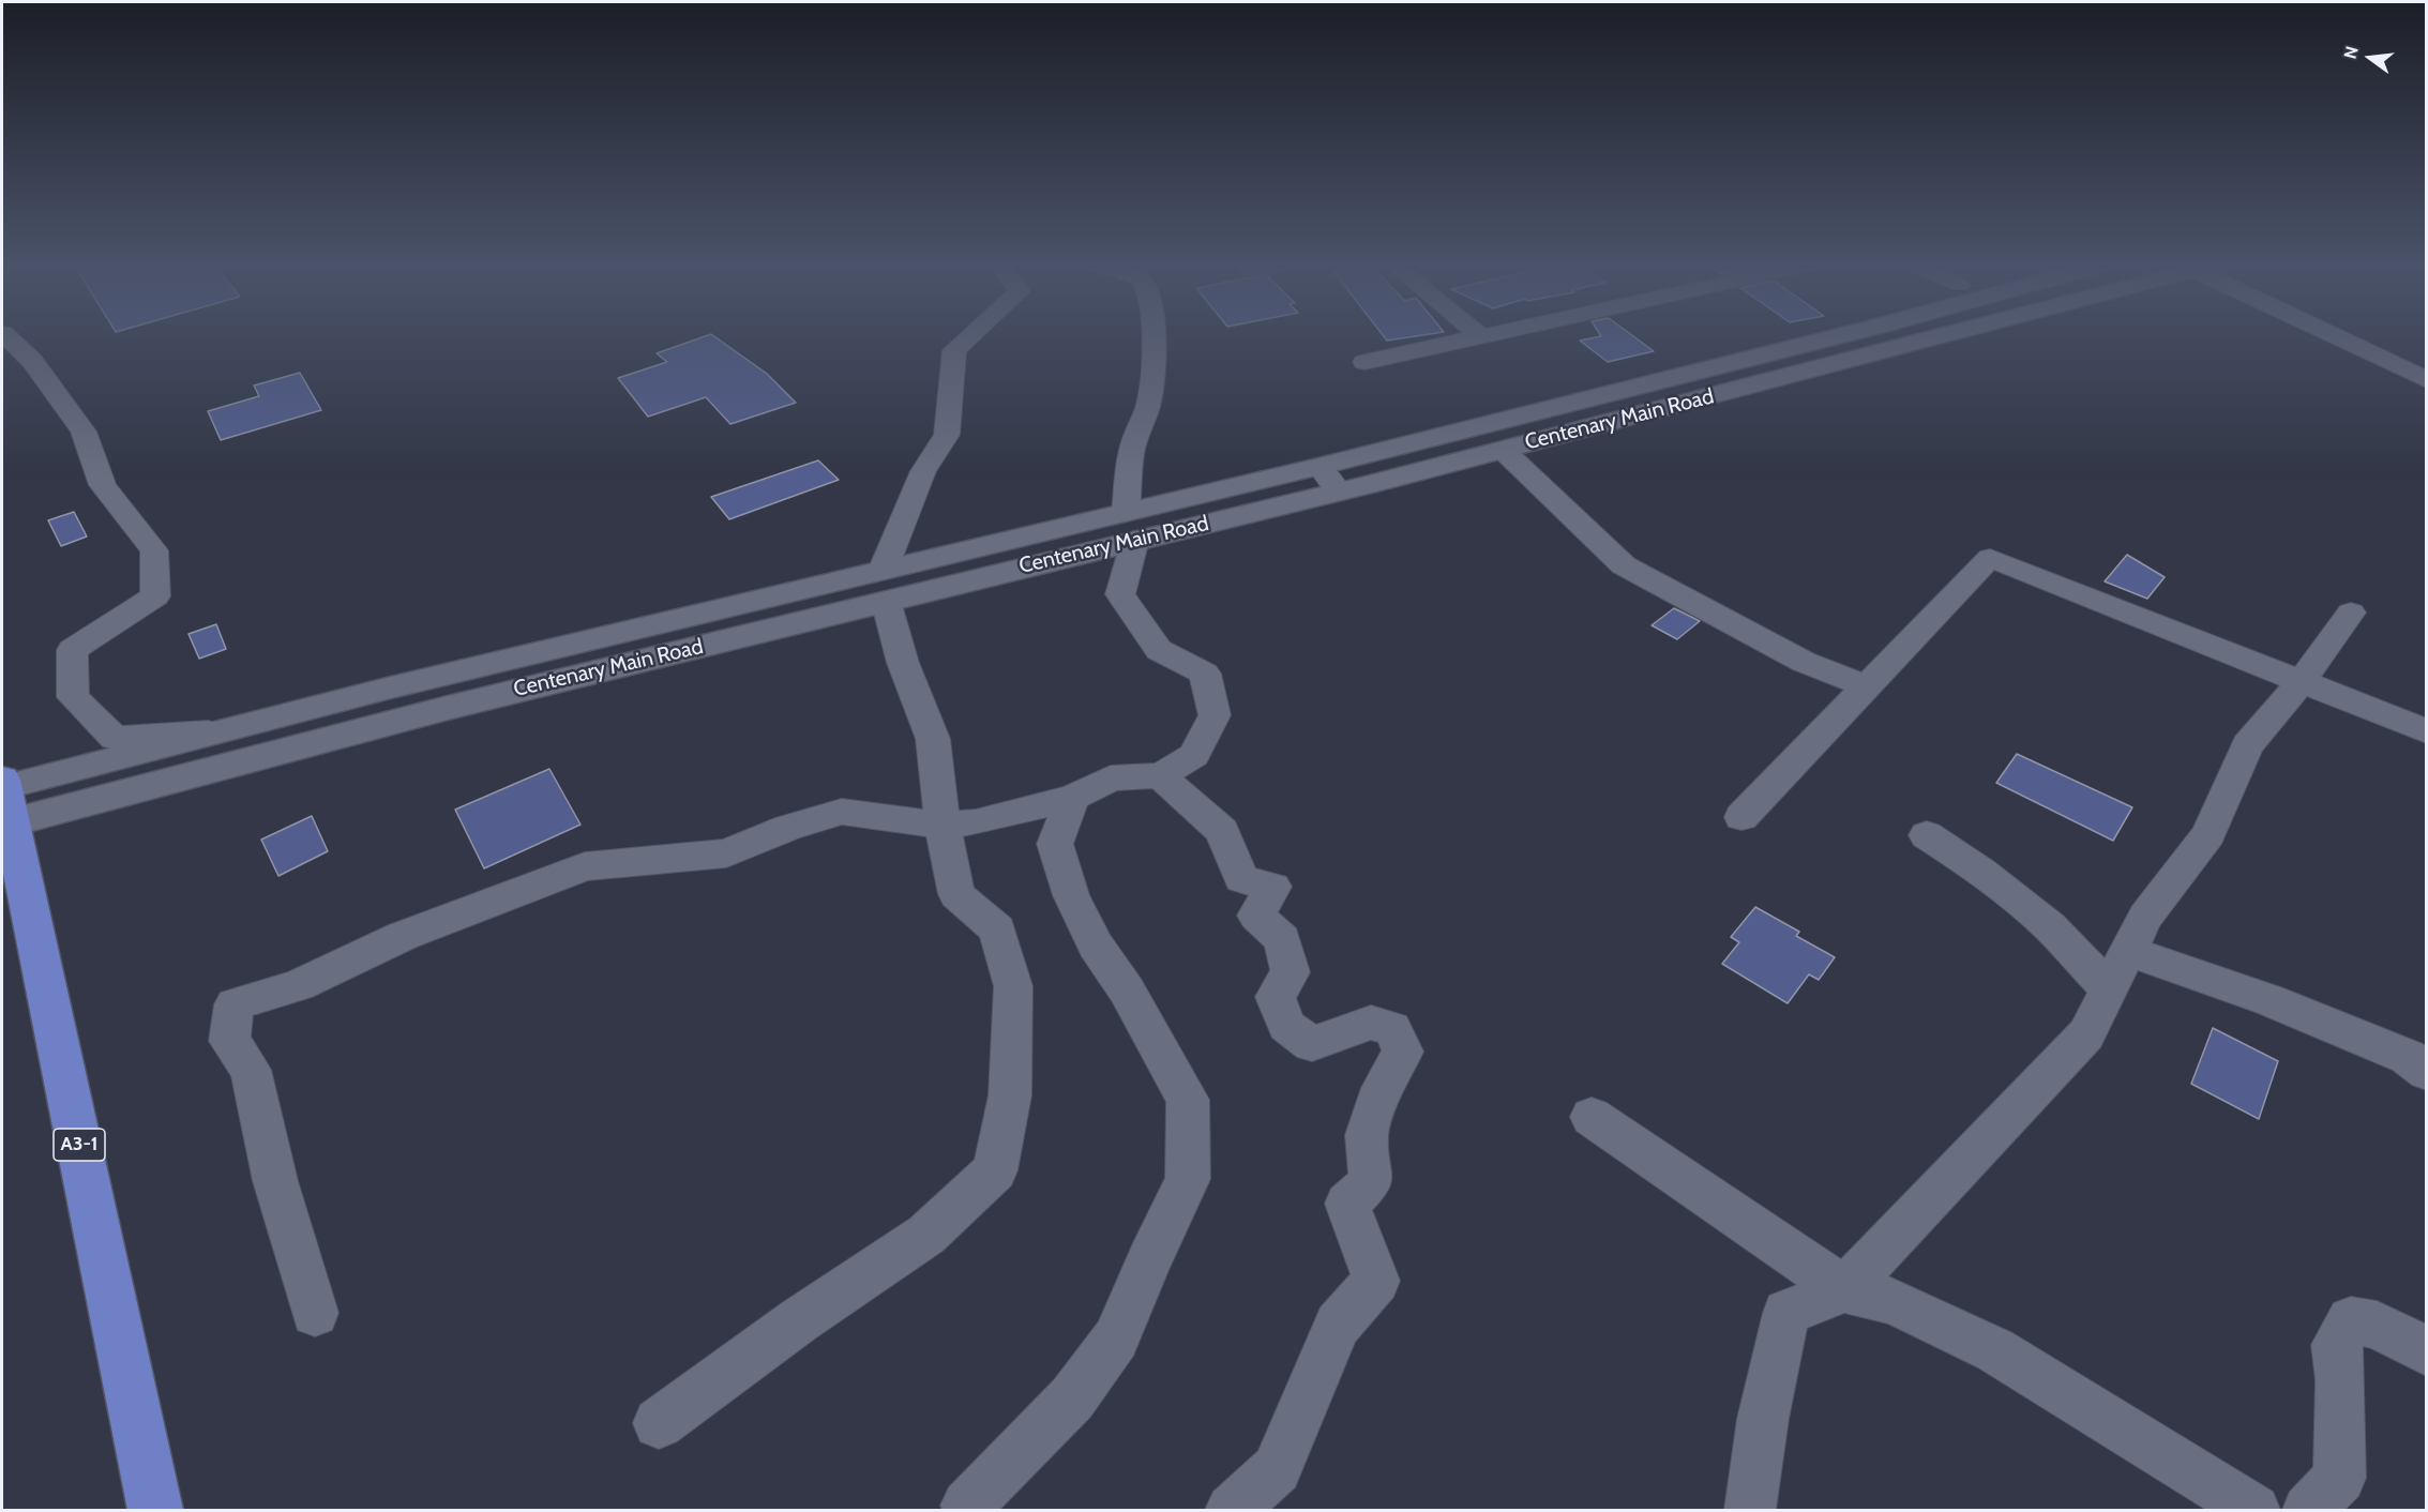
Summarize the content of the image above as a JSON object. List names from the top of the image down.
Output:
{
  "streets": {
    "highway": ["A3-1"],
    "street": ["Centenary Main Road"]
  },
  "crossings": [
    ["Centenary Main Road", "A3-1"]
  ],
  "north": "left"
}
